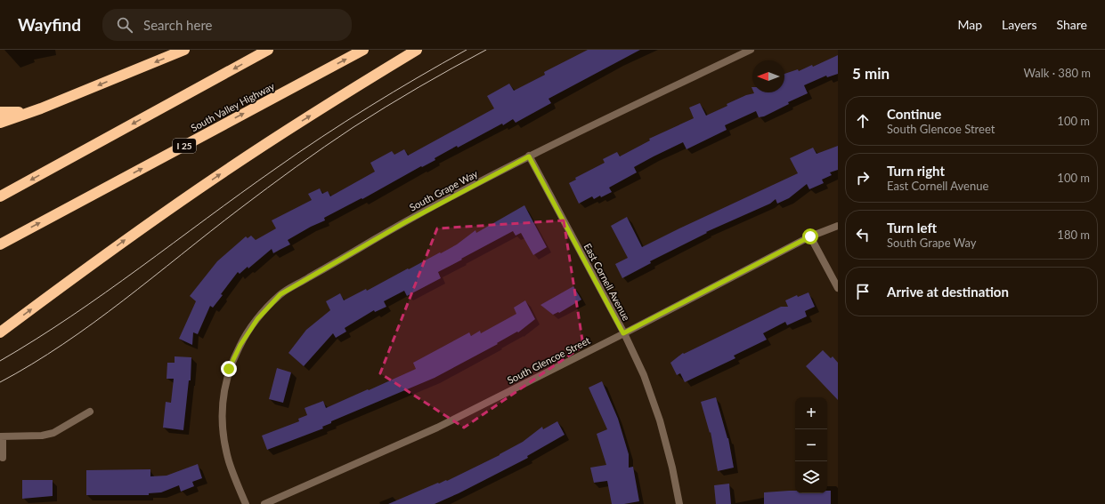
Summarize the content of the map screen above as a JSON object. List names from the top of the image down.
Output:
{
  "streets": {
    "highway": ["South Valley Highway", "I 25"],
    "street": ["South Grape Way", "East Cornell Avenue", "South Glencoe Street"]
  },
  "crossings": [
    ["South Grape Way", "East Cornell Avenue"],
    ["East Cornell Avenue", "South Glencoe Street"]
  ],
  "north": "left",
  "page": {
    "header": "Wayfind",
    "search": "Search here",
    "nav": ["Map", "Layers", "Share"],
    "heading": ["5 min", "Walk · 380 m"],
    "list": [
      ["Continue", "South Glencoe Street", "100 m"],
      ["Turn right", "East Cornell Avenue", "100 m"],
      ["Turn left", "South Grape Way", "180 m"],
      "Arrive at destination"
    ],
    "map_buttons": ["+", "−"]
  }
}
